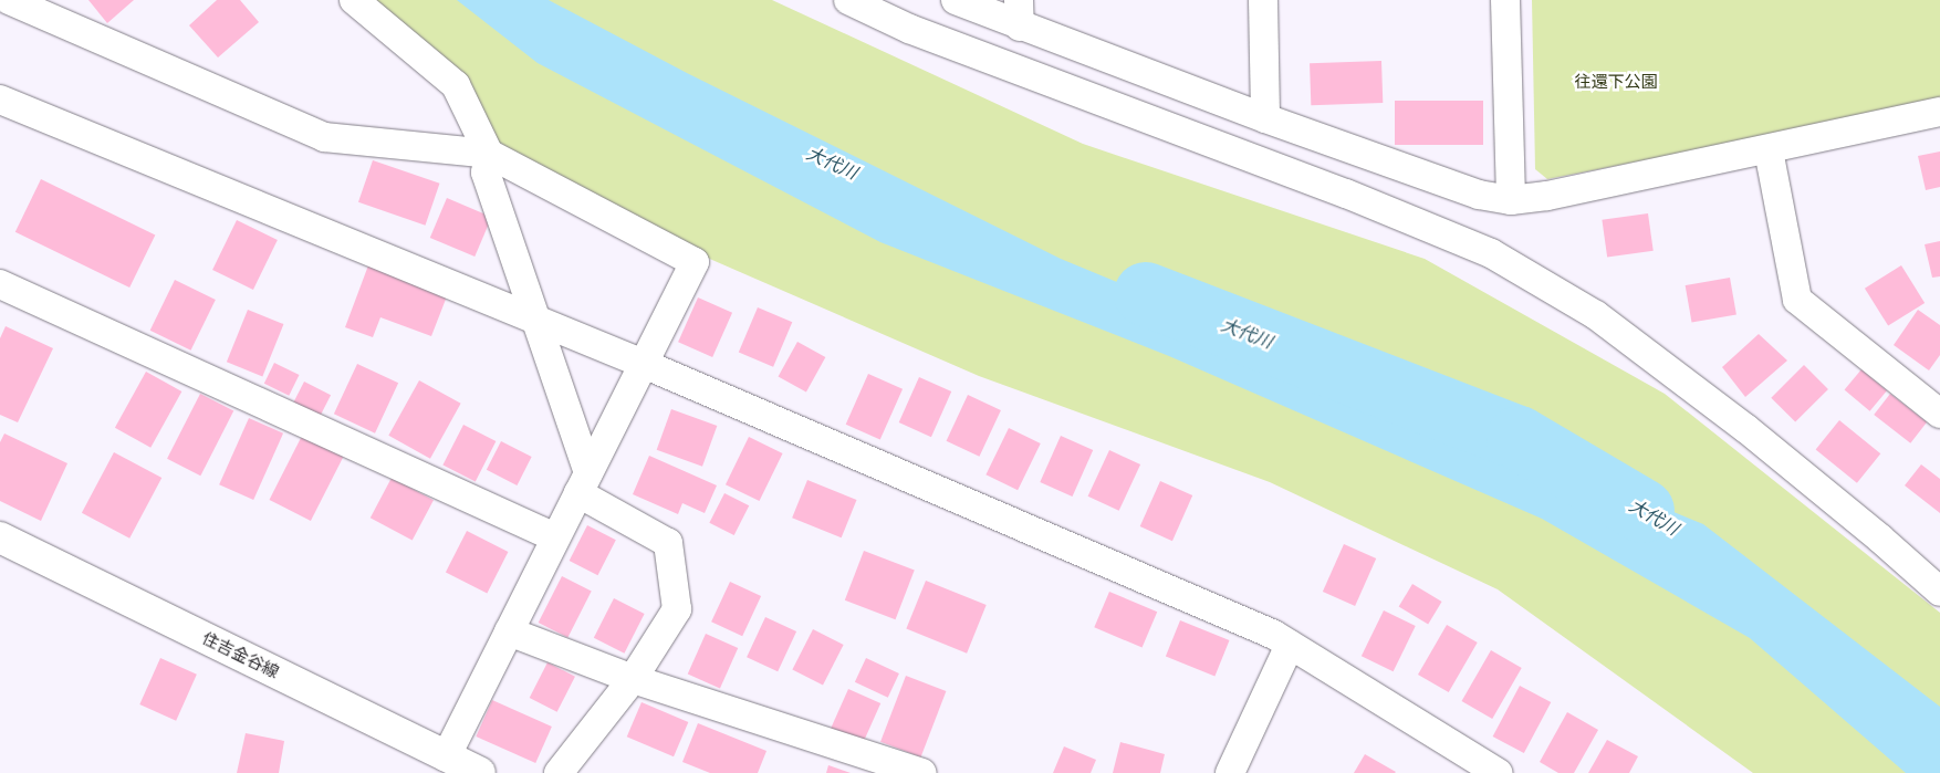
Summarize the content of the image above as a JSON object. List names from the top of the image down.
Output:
{
  "streets": {
    "main road": ["住吉金谷線"]
  },
  "water": ["大代川"],
  "parks": ["往還下公園"]
}
